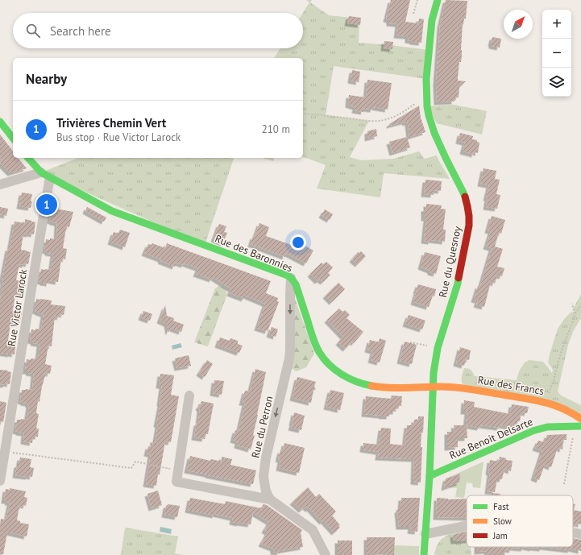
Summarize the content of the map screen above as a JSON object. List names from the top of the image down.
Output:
{
  "streets": {
    "street": [
      "Rue des Baronnies",
      "Rue du Quesnoy",
      "Rue Victor Larock",
      "Rue des Francs",
      "Rue du Perron",
      "Rue Benoit Delsarte"
    ]
  },
  "crossings": [
    ["Rue des Baronnies", "Rue du Quesnoy"],
    ["Rue des Baronnies", "Rue Victor Larock"],
    ["Rue des Baronnies", "Rue des Francs"],
    ["Rue des Baronnies", "Rue du Perron"],
    ["Rue du Quesnoy", "Rue des Francs"],
    ["Rue du Quesnoy", "Rue Benoit Delsarte"]
  ],
  "one_way": ["Rue du Perron"],
  "legend": ["Fast", "Slow", "Jam"],
  "north": "top right",
  "page": {
    "map_buttons": ["+", "−"],
    "search": "Search here",
    "heading": "Nearby",
    "list": [
      {
        "mark": "1",
        "name": "Trivières Chemin Vert",
        "note": "Bus stop · Rue Victor Larock",
        "value": "210 m"
      }
    ],
    "pins": "1"
  }
}
